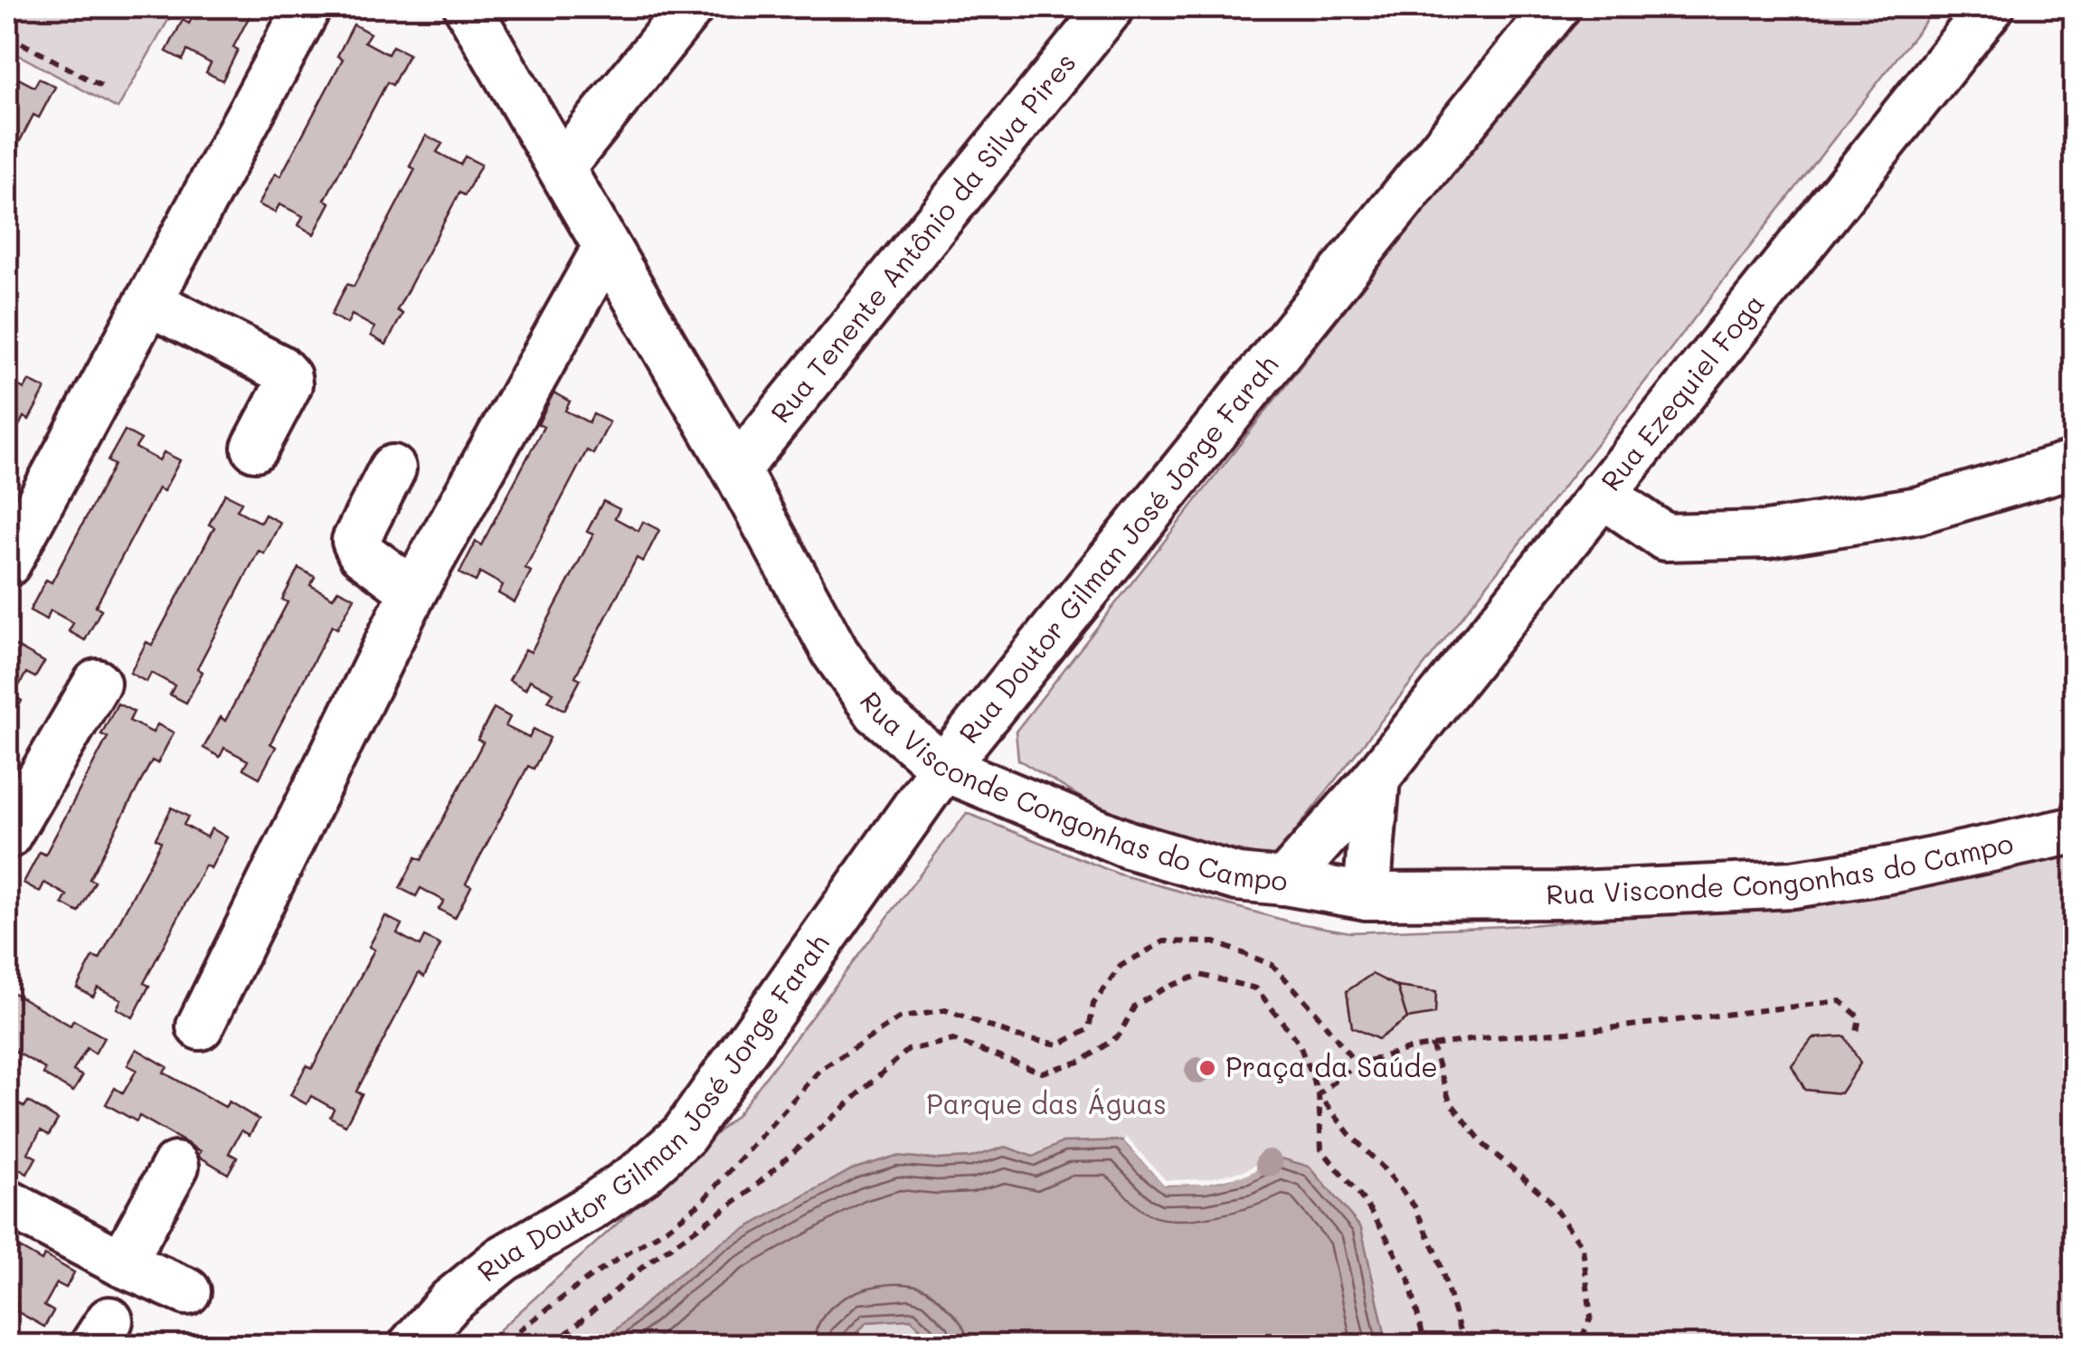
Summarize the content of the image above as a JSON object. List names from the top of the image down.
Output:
{
  "streets": {
    "street": [
      "Rua Tenente Antônio da Silva Pires",
      "Rua Ezequiel Foga",
      "Rua Doutor Gilman José Jorge Farah",
      "Rua Visconde Congonhas do Campo"
    ]
  },
  "crossings": [
    ["Rua Tenente Antônio da Silva Pires", "Rua Visconde Congonhas do Campo"],
    ["Rua Ezequiel Foga", "Rua Visconde Congonhas do Campo"],
    ["Rua Doutor Gilman José Jorge Farah", "Rua Visconde Congonhas do Campo"]
  ],
  "parks": ["Parque das Águas"],
  "places": ["Praça da Saúde"]
}
